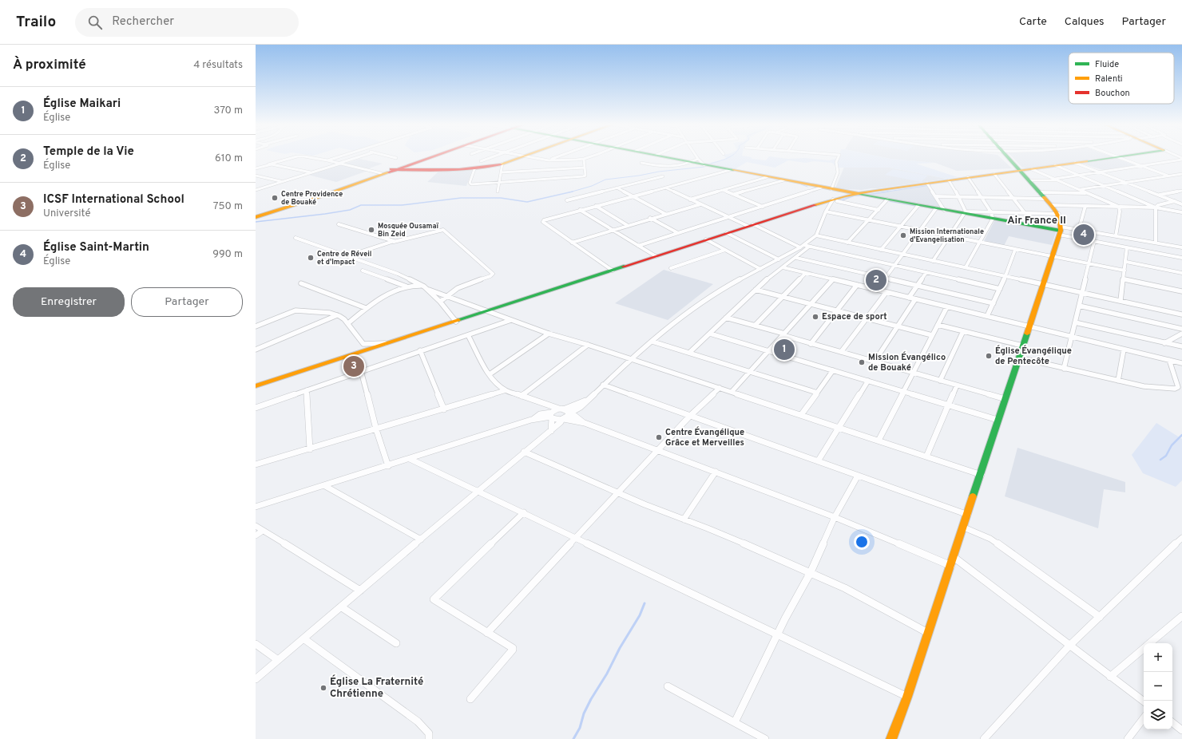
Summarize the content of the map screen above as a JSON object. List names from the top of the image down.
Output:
{
  "districts": ["Air France II"],
  "places": [
    "Centre Providence de Bouaké",
    "Mosquée Ousamaï Bin Zeid",
    "Mission Internationale d'Evangelisation",
    "Centre de Réveil et d'Impact",
    "Espace de sport",
    "Église Évangélique de Pentecôte",
    "Mission Évangélico de Bouaké",
    "Centre Évangélique Grâce et Merveilles",
    "Église La Fraternité Chrétienne"
  ],
  "legend": ["Fluide", "Ralenti", "Bouchon"],
  "page": {
    "header": "Trailo",
    "search": "Rechercher",
    "nav": ["Carte", "Calques", "Partager"],
    "heading": ["À proximité", "4 résultats"],
    "list": [
      {
        "mark": "1",
        "name": "Église Maikari",
        "note": "Église",
        "value": "370 m"
      },
      {
        "mark": "2",
        "name": "Temple de la Vie",
        "note": "Église",
        "value": "610 m"
      },
      {
        "mark": "3",
        "name": "ICSF International School",
        "note": "Université",
        "value": "750 m"
      },
      {
        "mark": "4",
        "name": "Église Saint-Martin",
        "note": "Église",
        "value": "990 m"
      }
    ],
    "pins": [
      "4",
      "2",
      "1",
      "3"
    ],
    "buttons": ["Enregistrer", "Partager"],
    "map_buttons": ["+", "−"]
  }
}
